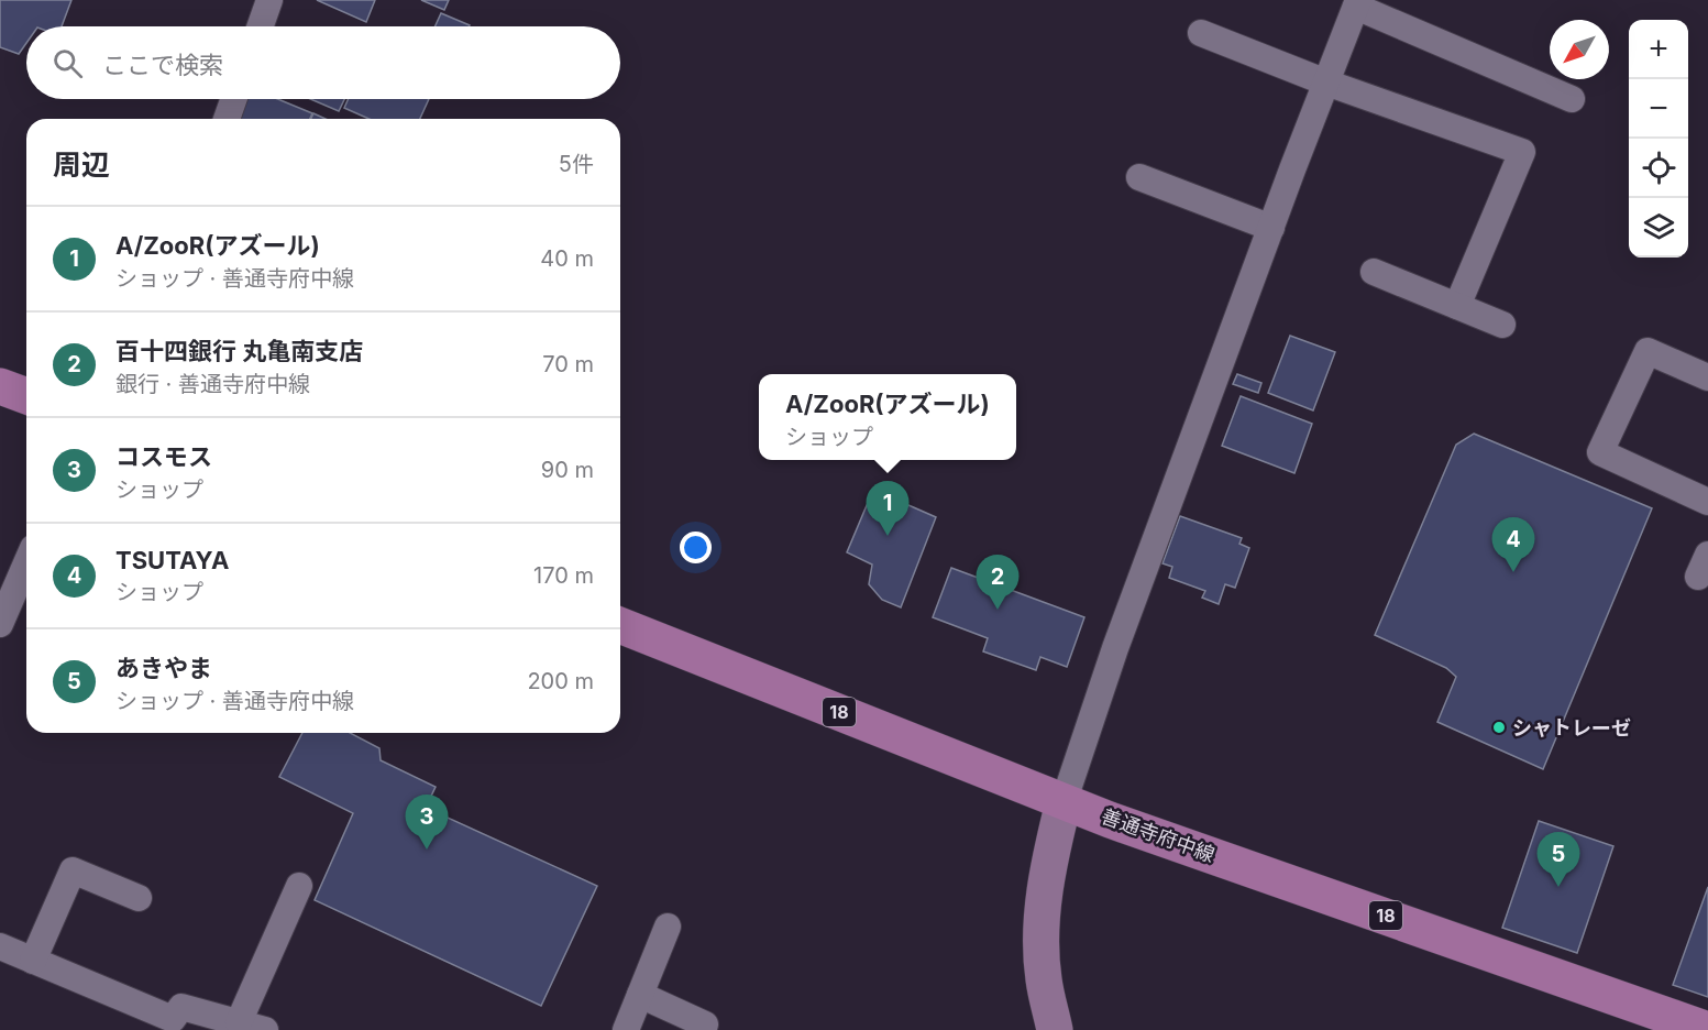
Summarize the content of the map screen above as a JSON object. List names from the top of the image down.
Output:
{
  "streets": {
    "main road": ["18", "善通寺府中線"]
  },
  "places": ["シャトレーゼ"],
  "north": "bottom left",
  "page": {
    "map_buttons": ["+", "−"],
    "search": "ここで検索",
    "heading": ["周辺", "5件"],
    "list": [
      {
        "mark": "1",
        "name": "A/ZooR(アズール)",
        "note": "ショップ · 善通寺府中線",
        "value": "40 m"
      },
      {
        "mark": "2",
        "name": "百十四銀行 丸亀南支店",
        "note": "銀行 · 善通寺府中線",
        "value": "70 m"
      },
      {
        "mark": "3",
        "name": "コスモス",
        "note": "ショップ",
        "value": "90 m"
      },
      {
        "mark": "4",
        "name": "TSUTAYA",
        "note": "ショップ",
        "value": "170 m"
      },
      {
        "mark": "5",
        "name": "あきやま",
        "note": "ショップ · 善通寺府中線",
        "value": "200 m"
      }
    ],
    "popup": ["A/ZooR(アズール)", "ショップ"],
    "pins": [
      "1",
      "4",
      "2",
      "3",
      "5"
    ]
  }
}
